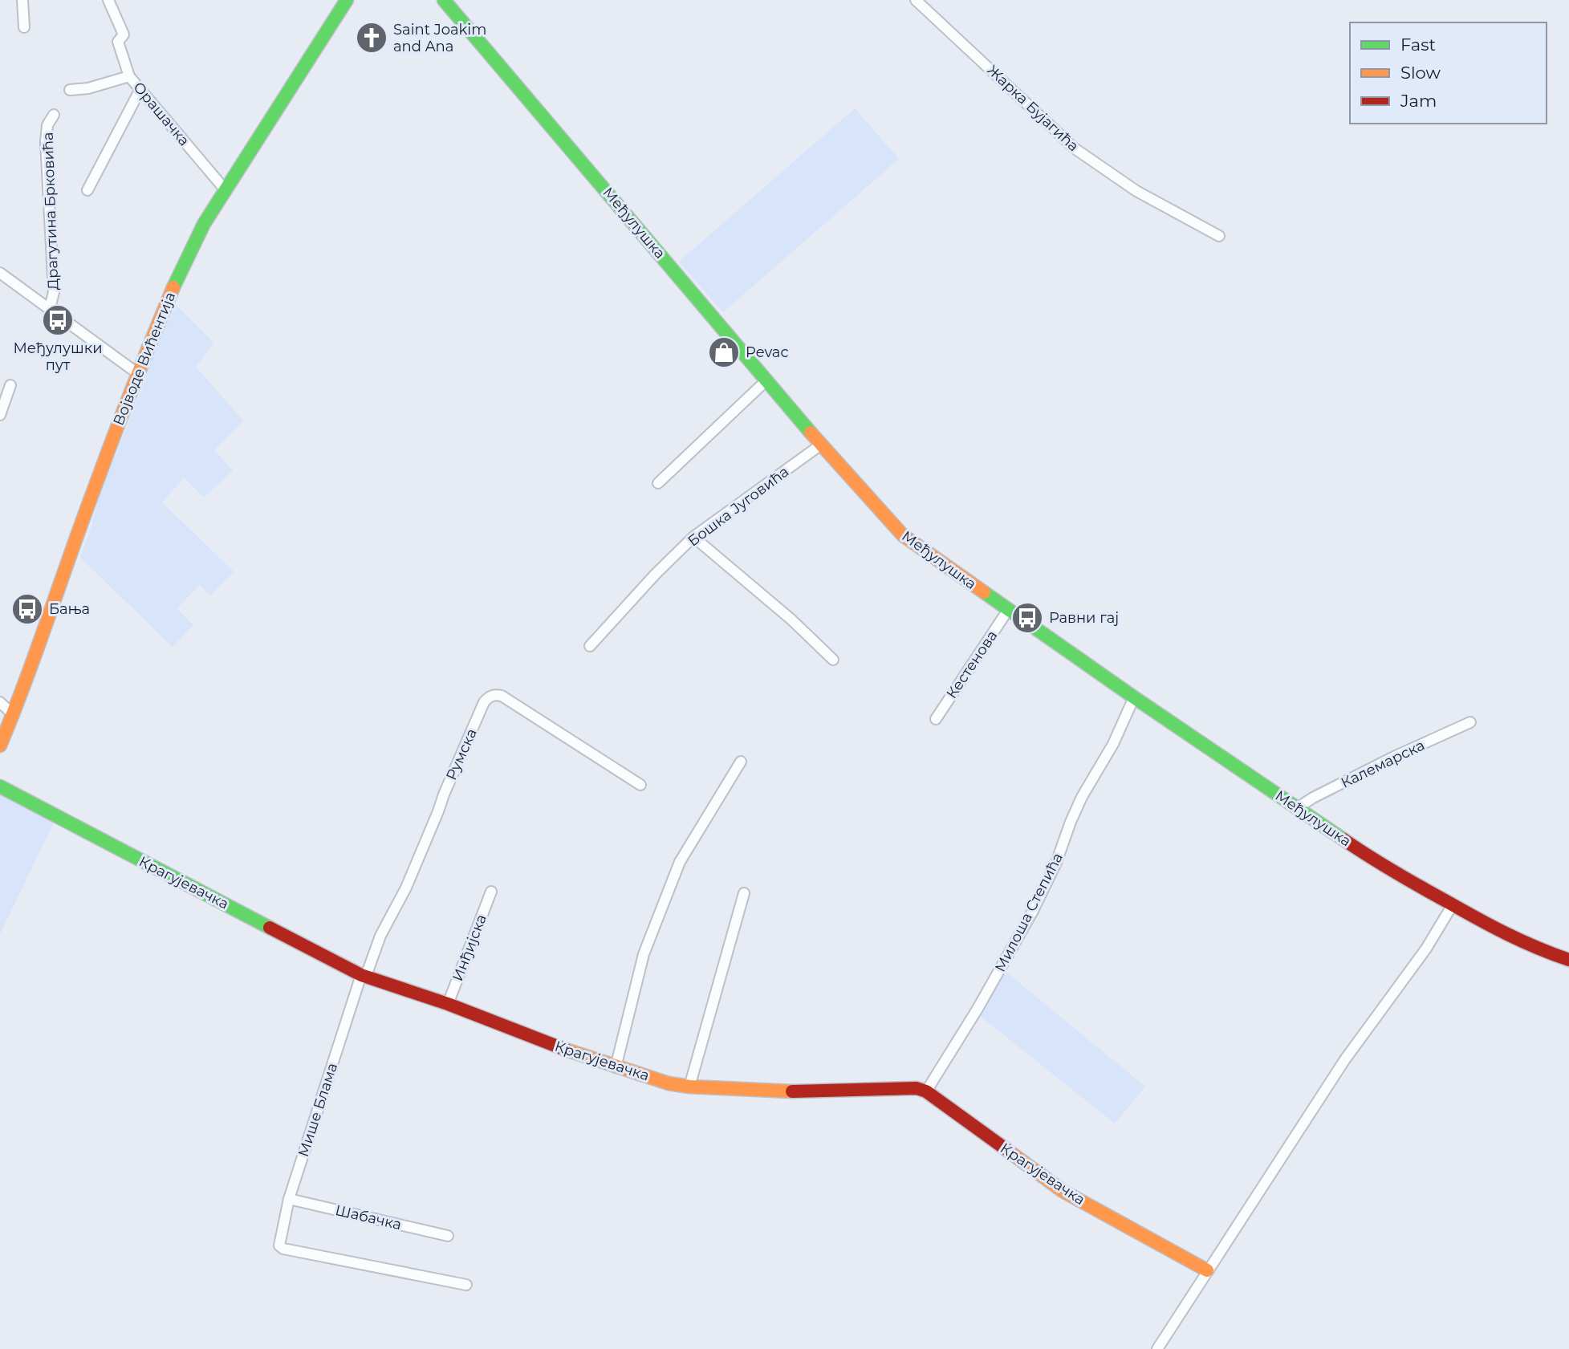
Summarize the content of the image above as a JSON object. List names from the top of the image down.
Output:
{
  "streets": {
    "street": [
      "Жарка Бујагића",
      "Орашачка",
      "Драгутина Брковића",
      "Међулушка",
      "Војводе Вићентија",
      "Бошка Југовића",
      "Кестенова",
      "Румска",
      "Калемарска",
      "Крагујевачка",
      "Милоша Степића",
      "Инђијска",
      "Мише Блама",
      "Шабачка"
    ]
  },
  "crossings": [
    ["Орашачка", "Војводе Вићентија"],
    ["Међулушка", "Бошка Југовића"],
    ["Међулушка", "Кестенова"],
    ["Међулушка", "Калемарска"],
    ["Међулушка", "Милоша Степића"],
    ["Румска", "Крагујевачка"],
    ["Румска", "Мише Блама"],
    ["Крагујевачка", "Милоша Степића"],
    ["Крагујевачка", "Инђијска"],
    ["Крагујевачка", "Мише Блама"],
    ["Мише Блама", "Шабачка"]
  ],
  "places": {
    "church": ["Saint Joakim and Ana"],
    "bus stop": ["Међулушки пут", "Бања", "Равни гај"],
    "shop": ["Pevac"]
  },
  "legend": ["Fast", "Slow", "Jam"]
}
